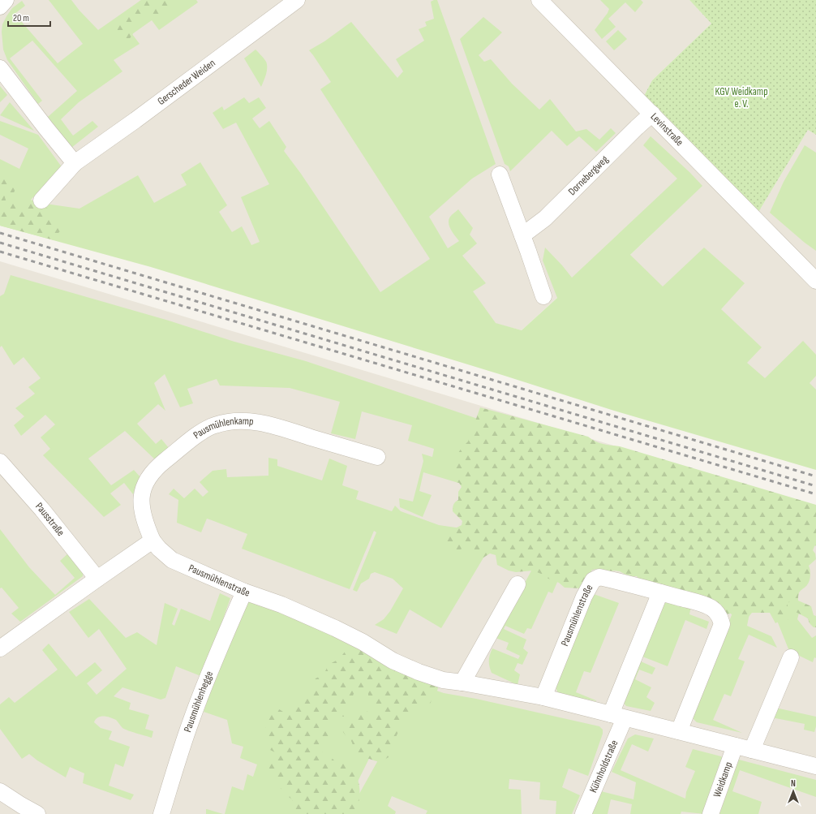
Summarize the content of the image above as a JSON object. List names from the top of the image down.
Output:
{
  "streets": {
    "street": [
      "Gerscheder Weiden",
      "Levinstraße",
      "Dornebergweg",
      "Pausmühlenkamp",
      "Pausstraße",
      "Pausmühlenstraße",
      "Pausmühlenhegge",
      "Kühnholdstraße",
      "Weidkamp"
    ]
  },
  "crossings": [
    ["Levinstraße", "Dornebergweg"],
    ["Pausmühlenkamp", "Pausmühlenstraße"],
    ["Pausmühlenstraße", "Pausmühlenhegge"],
    ["Pausmühlenstraße", "Kühnholdstraße"],
    ["Pausmühlenstraße", "Weidkamp"]
  ],
  "parks": ["KGV Weidkamp e. V."],
  "scale_bar": "20 m",
  "north": "top"
}
